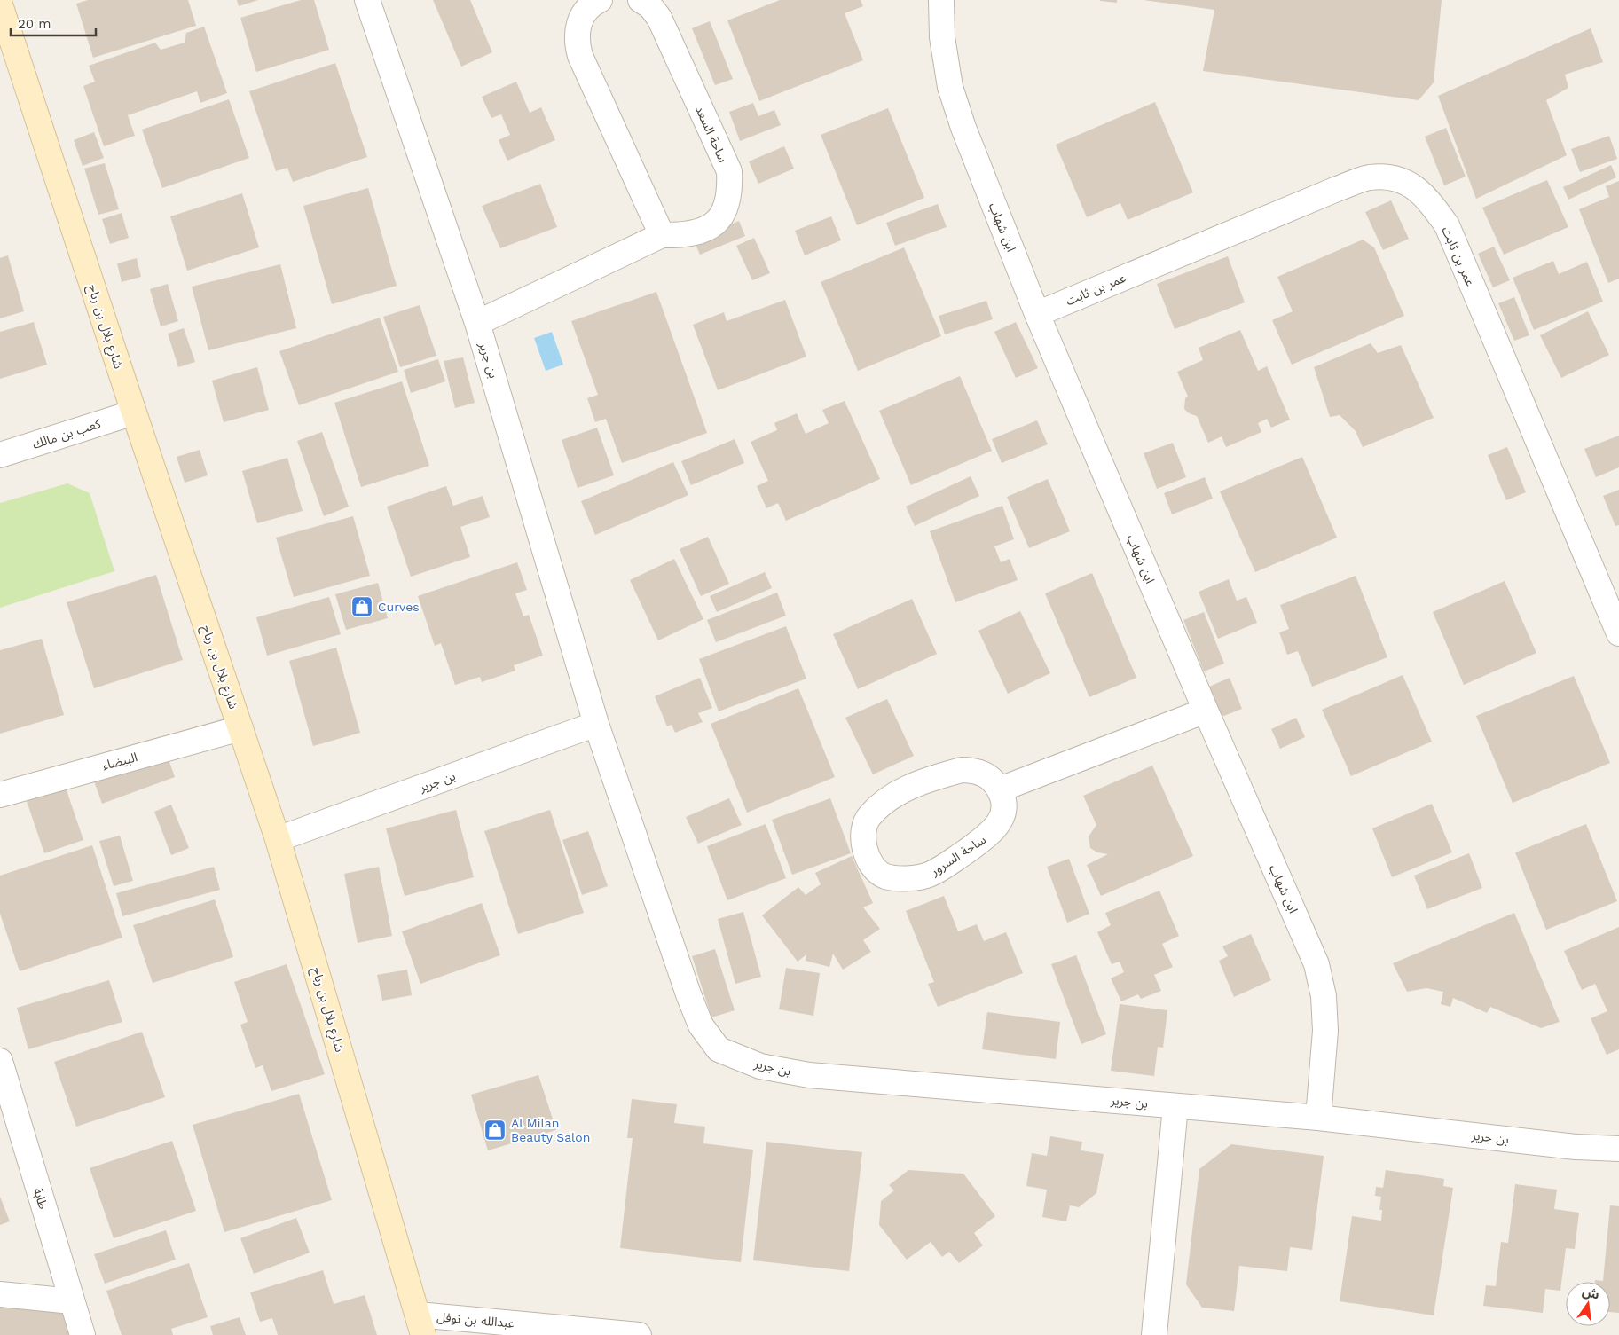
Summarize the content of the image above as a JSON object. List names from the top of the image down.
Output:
{
  "streets": {
    "street": [
      "ساحة السعد",
      "ابن شهاب",
      "عمر بن ثابت",
      "شارع بلال بن رباح",
      "بن جرير",
      "كعب بن مالك",
      "البيضاء",
      "ساحة السرور",
      "طابة",
      "عبدالله بن نوفل"
    ]
  },
  "crossings": [
    ["ساحة السعد", "بن جرير"],
    ["ابن شهاب", "عمر بن ثابت"],
    ["ابن شهاب", "بن جرير"],
    ["شارع بلال بن رباح", "بن جرير"],
    ["شارع بلال بن رباح", "كعب بن مالك"],
    ["شارع بلال بن رباح", "البيضاء"],
    ["شارع بلال بن رباح", "عبدالله بن نوفل"]
  ],
  "places": {
    "shop": ["Curves", "Al Milan Beauty Salon"]
  },
  "scale_bar": "20 m",
  "north": "top"
}
